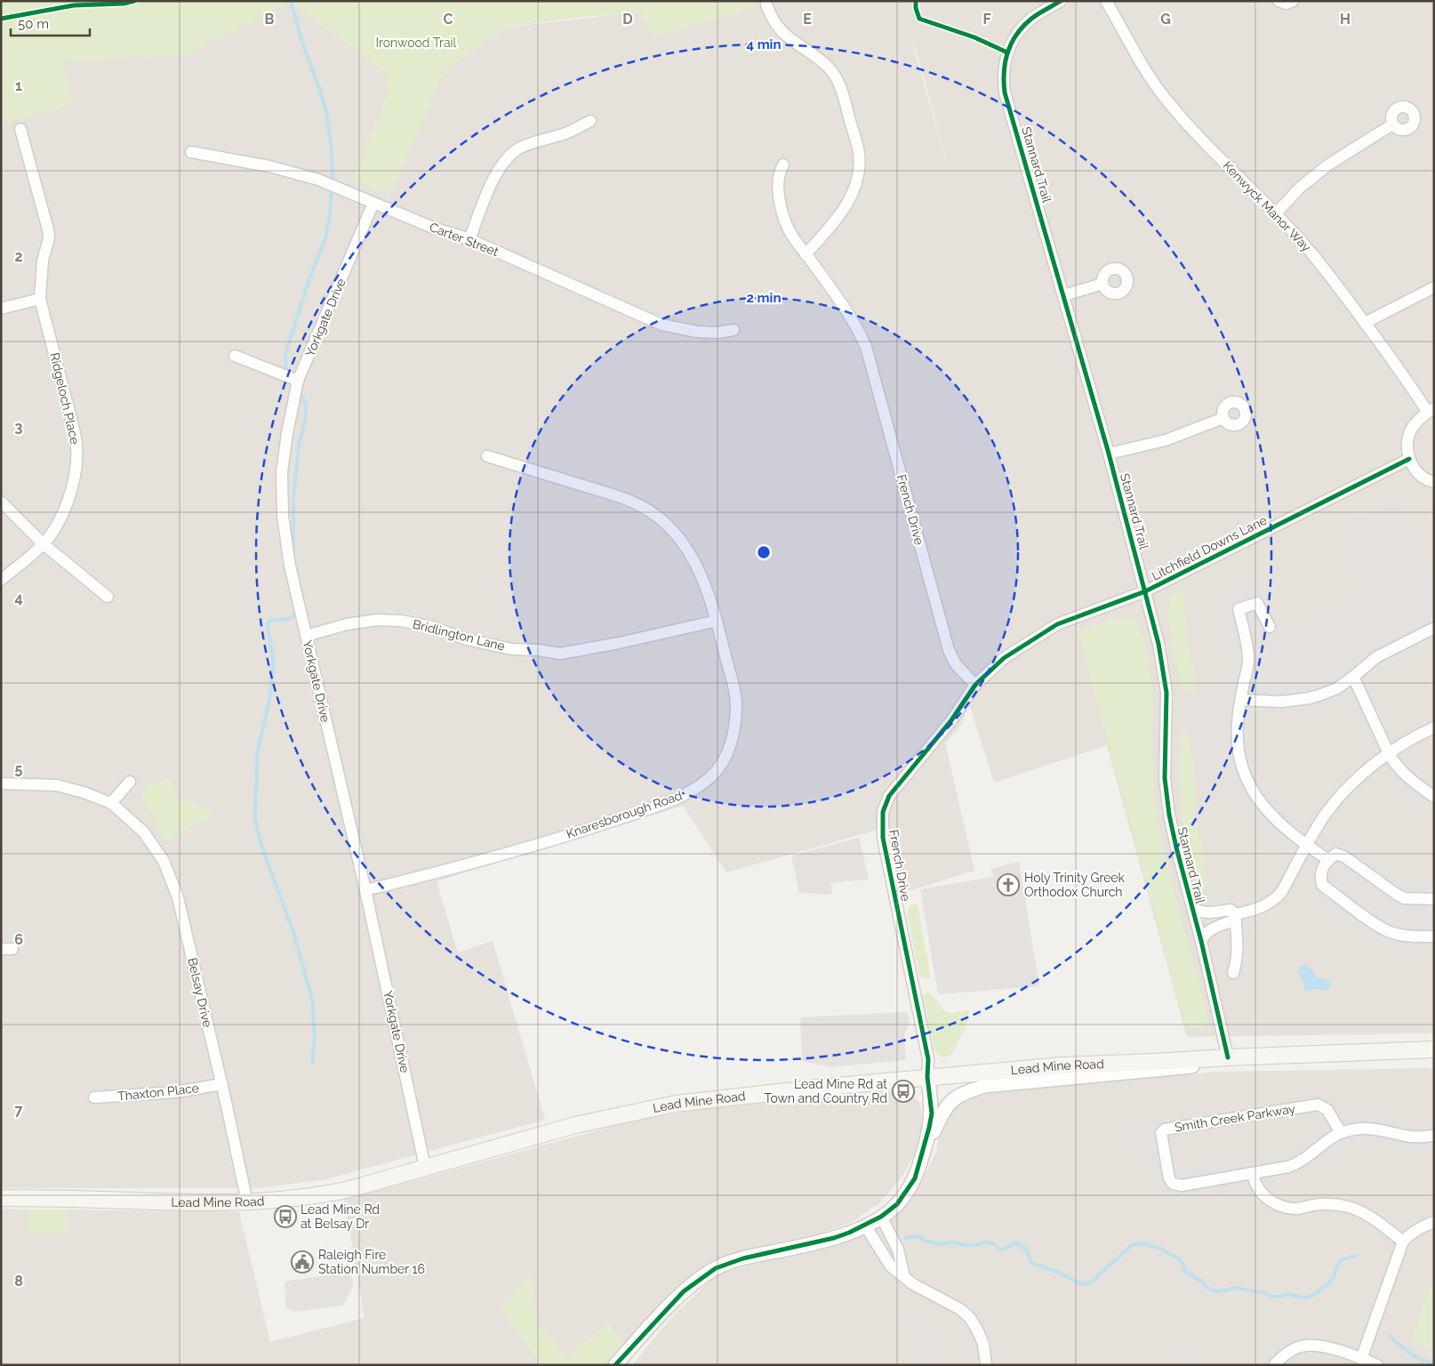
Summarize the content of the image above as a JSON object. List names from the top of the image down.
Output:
{
  "streets": {
    "main road": ["Lead Mine Road"],
    "street": [
      "Stannard Trail",
      "Kenwyck Manor Way",
      "Carter Street",
      "Yorkgate Drive",
      "Ridgeloch Place",
      "French Drive",
      "Litchfield Downs Lane",
      "Bridlington Lane",
      "Knaresborough Road",
      "Belsay Drive",
      "Thaxton Place",
      "Smith Creek Parkway"
    ]
  },
  "crossings": [
    ["Stannard Trail", "Litchfield Downs Lane"],
    ["Stannard Trail", "Lead Mine Road"],
    ["Carter Street", "Yorkgate Drive"],
    ["Yorkgate Drive", "Bridlington Lane"],
    ["Yorkgate Drive", "Knaresborough Road"],
    ["Yorkgate Drive", "Lead Mine Road"],
    ["French Drive", "Litchfield Downs Lane"],
    ["French Drive", "Lead Mine Road"],
    ["Bridlington Lane", "Knaresborough Road"],
    ["Belsay Drive", "Lead Mine Road"],
    ["Belsay Drive", "Thaxton Place"]
  ],
  "parks": ["Ironwood Trail"],
  "places": {
    "church": ["Holy Trinity Greek Orthodox Church"],
    "bus stop": ["Lead Mine Rd at Town and Country Rd", "Lead Mine Rd at Belsay Dr"],
    "public building": ["Raleigh Fire Station Number 16"]
  },
  "scale_bar": "50 m",
  "grid": {
    "columns": [
      "B",
      "C",
      "D",
      "E",
      "F",
      "G",
      "H"
    ],
    "rows": [
      "1",
      "2",
      "3",
      "4",
      "5",
      "6",
      "7",
      "8"
    ]
  },
  "rings": ["4 min", "2 min"]
}
